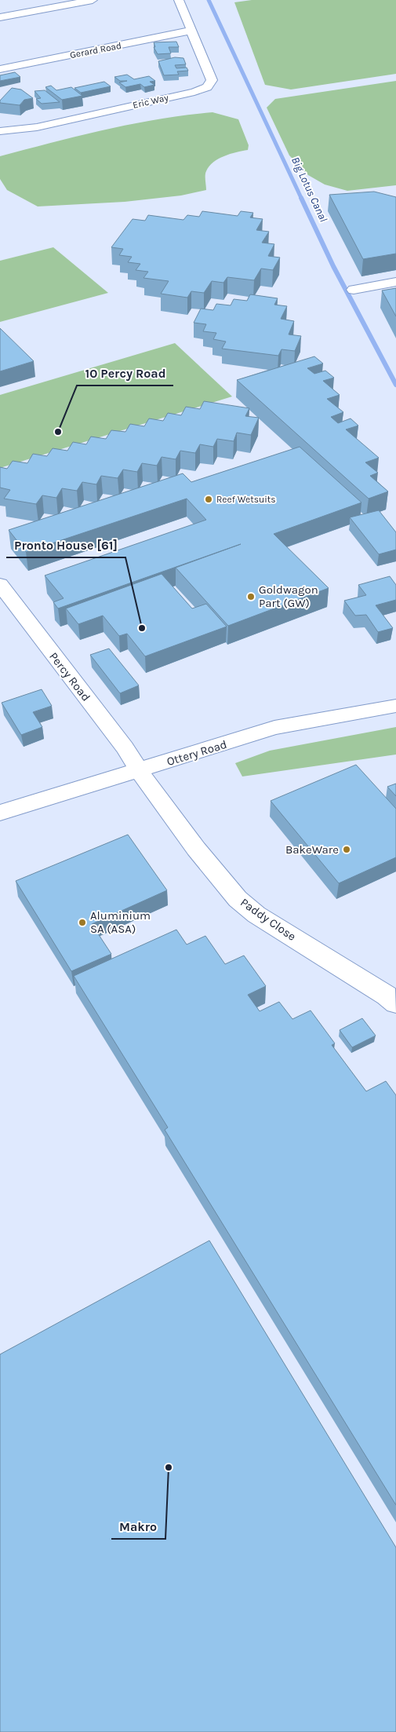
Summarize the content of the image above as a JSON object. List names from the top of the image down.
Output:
{
  "streets": {
    "street": [
      "Gerard Road",
      "Eric Way",
      "Percy Road",
      "Ottery Road",
      "Paddy Close"
    ]
  },
  "crossings": [
    ["Gerard Road", "Eric Way"],
    ["Percy Road", "Ottery Road"],
    ["Percy Road", "Paddy Close"],
    ["Ottery Road", "Paddy Close"]
  ],
  "water": ["Big Lotus Canal"],
  "places": [
    "10 Percy Road",
    "Reef Wetsuits",
    "Goldwagon Part (GW)",
    "Pronto House [61]",
    "BakeWare",
    "Aluminium SA (ASA)",
    "Makro"
  ]
}
